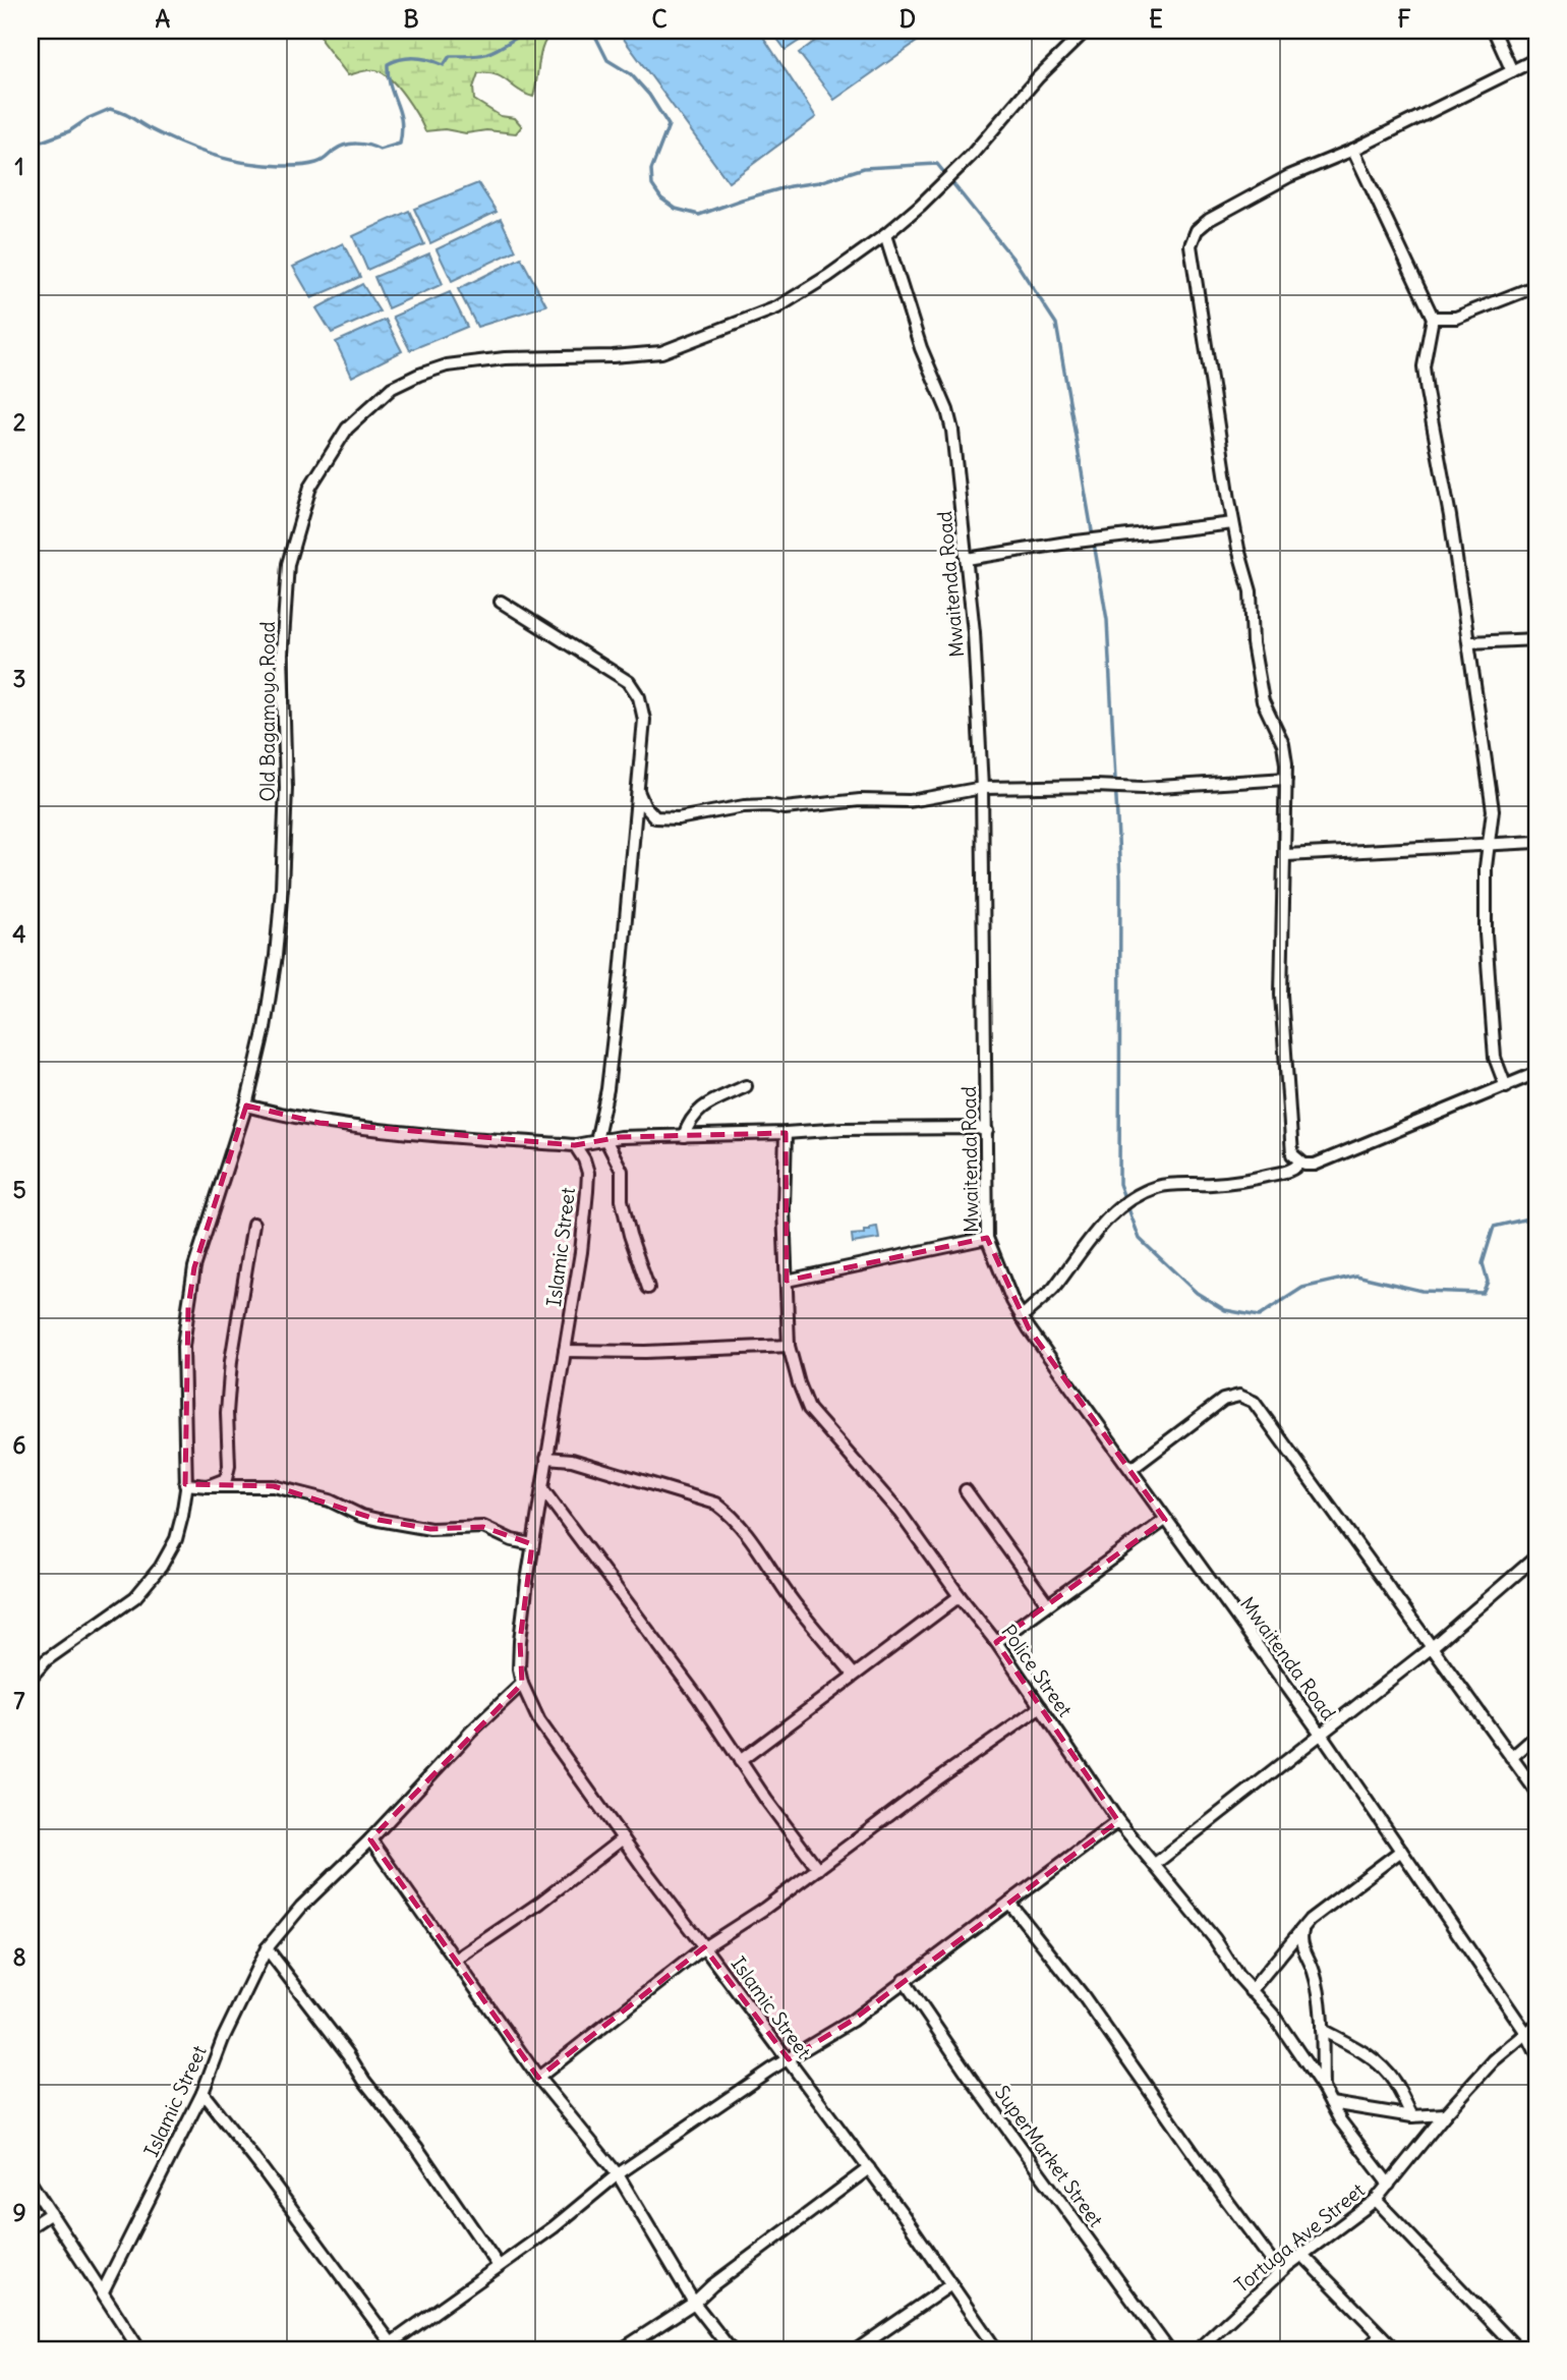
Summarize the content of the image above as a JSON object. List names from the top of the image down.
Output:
{
  "streets": {
    "street": [
      "Mwaitenda Road",
      "Old Bagamoyo Road",
      "Islamic Street",
      "Police Street",
      "SuperMarket Street",
      "Tortuga Ave Street"
    ]
  },
  "crossings": [
    ["Mwaitenda Road", "Old Bagamoyo Road"],
    ["Mwaitenda Road", "Tortuga Ave Street"],
    ["Police Street", "Tortuga Ave Street"]
  ],
  "grid": {
    "columns": [
      "A",
      "B",
      "C",
      "D",
      "E",
      "F"
    ],
    "rows": [
      "1",
      "2",
      "3",
      "4",
      "5",
      "6",
      "7",
      "8",
      "9"
    ]
  }
}
